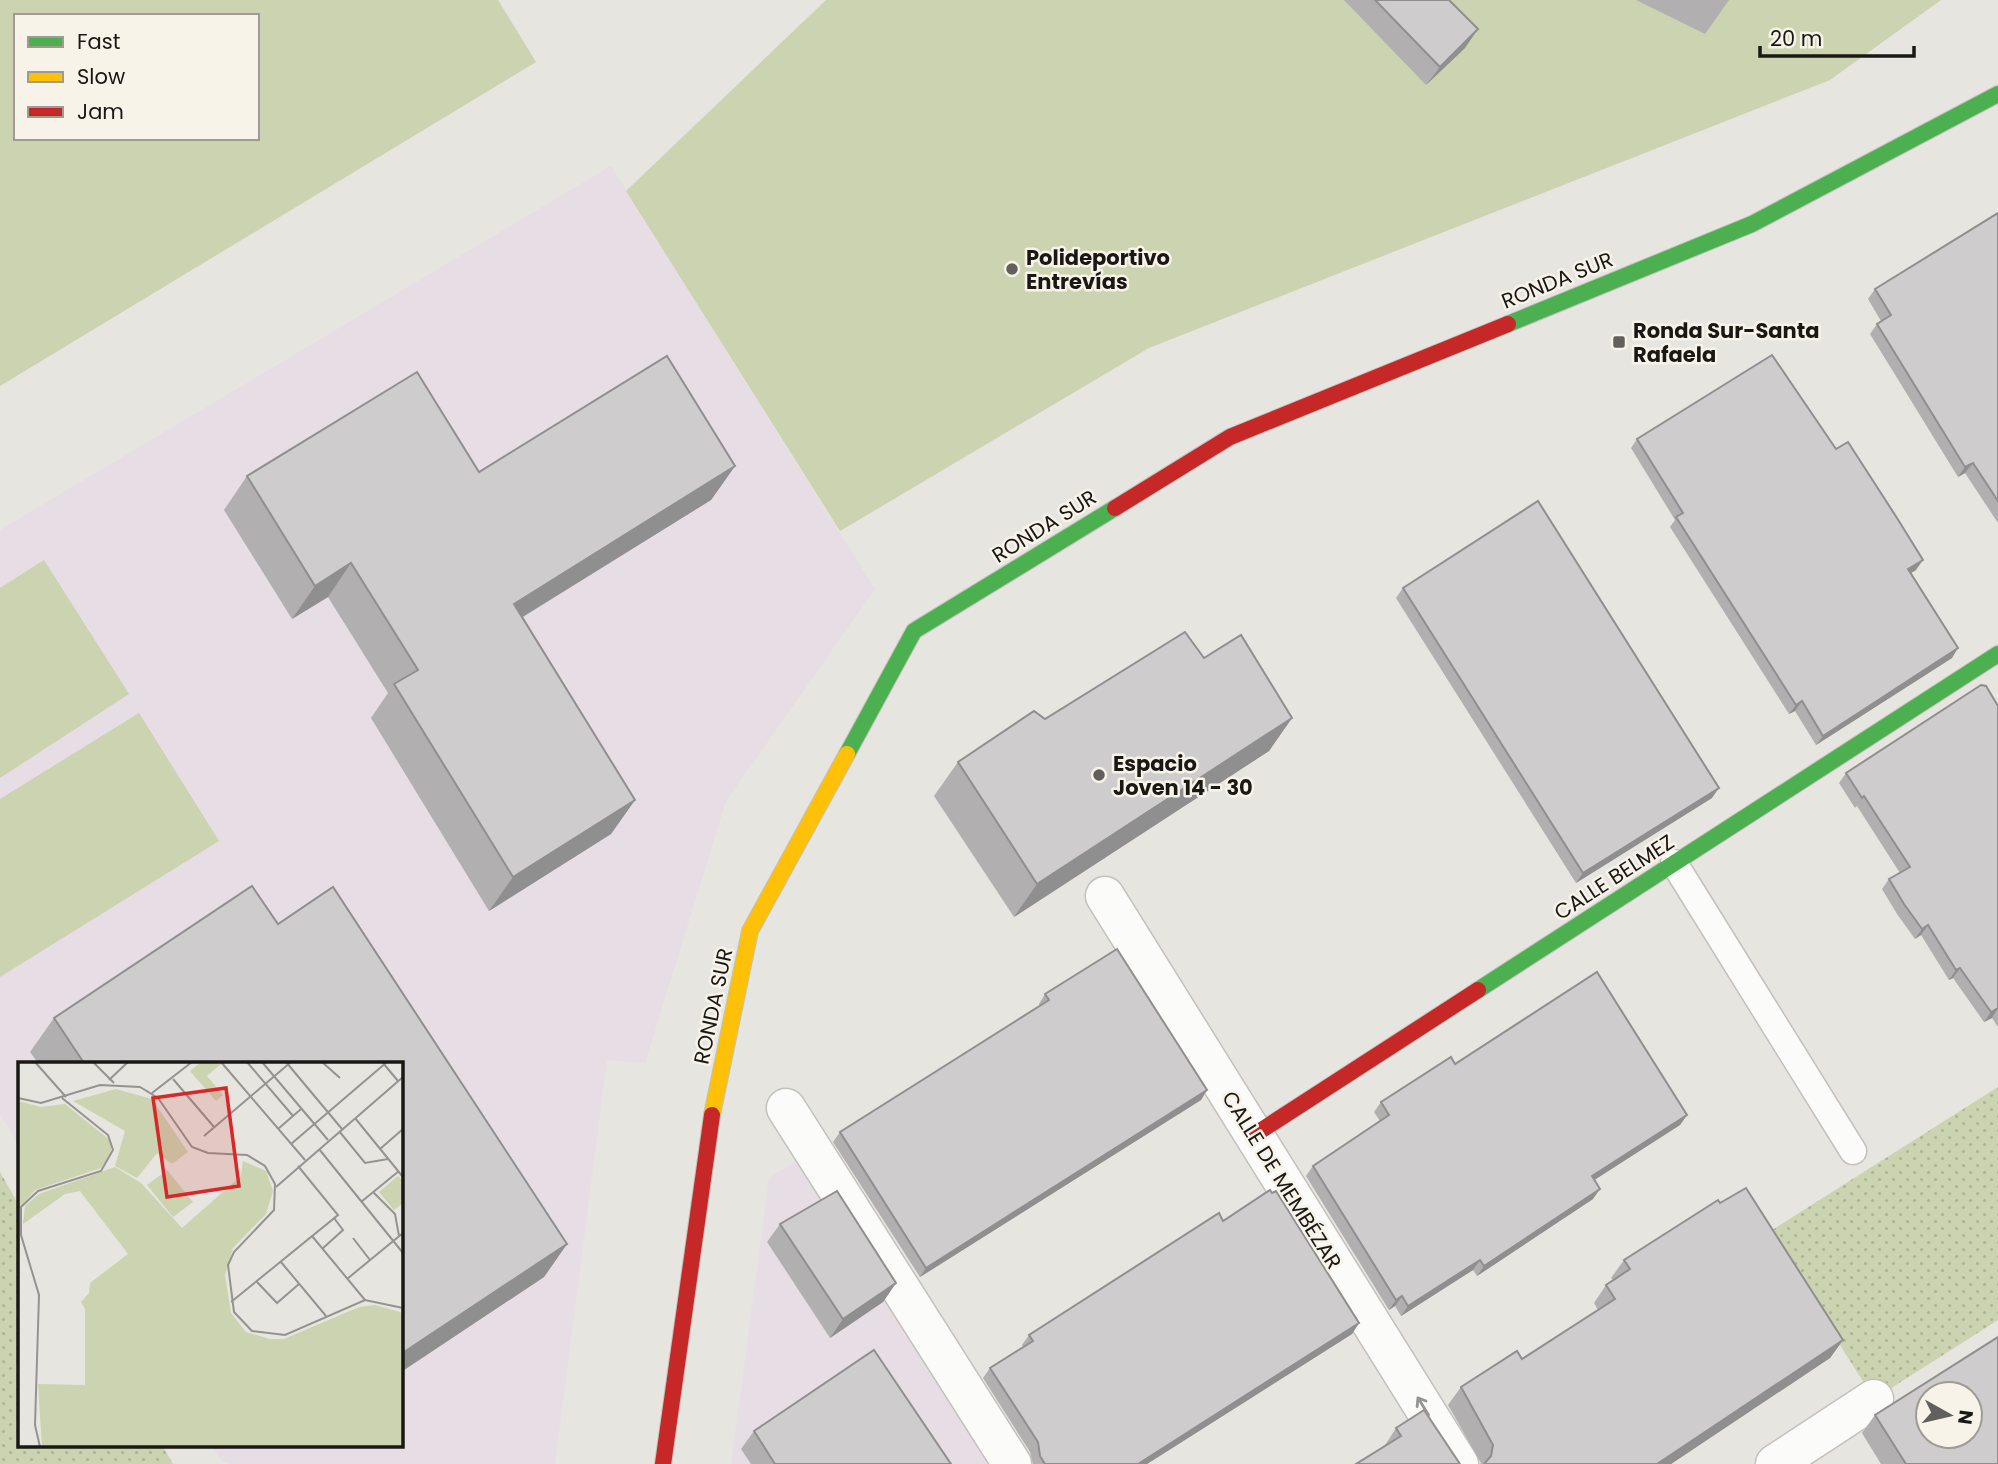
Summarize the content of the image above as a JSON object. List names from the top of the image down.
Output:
{
  "streets": {
    "street": ["RONDA SUR", "CALLE BELMEZ", "CALLE DE MEMBÉZAR"]
  },
  "crossings": [
    ["CALLE BELMEZ", "CALLE DE MEMBÉZAR"]
  ],
  "one_way": ["CALLE DE MEMBÉZAR"],
  "places": {
    "other": ["Polideportivo Entrevías", "Espacio Joven 14 - 30"],
    "transit": ["Ronda Sur-Santa Rafaela"]
  },
  "legend": ["Fast", "Slow", "Jam"],
  "scale_bar": "20 m",
  "north": "right"
}
